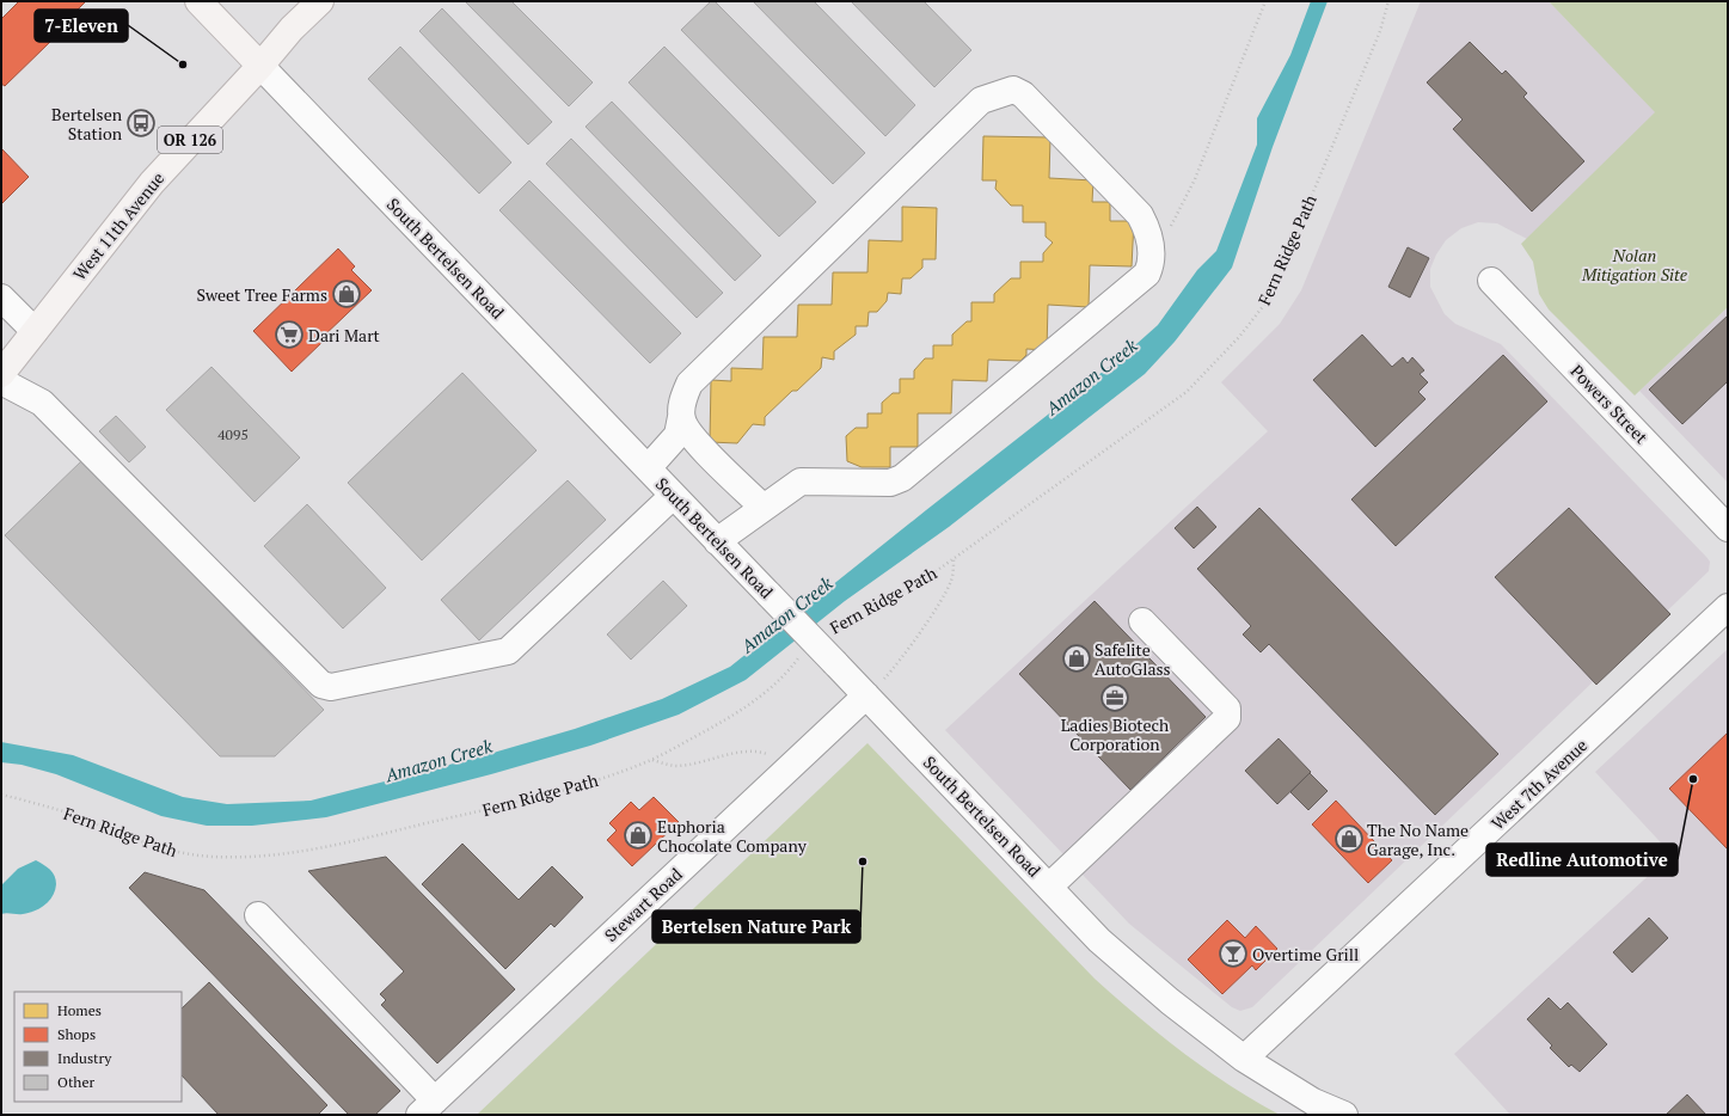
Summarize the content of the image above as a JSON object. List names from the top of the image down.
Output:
{
  "streets": {
    "main road": ["OR 126", "West 11th Avenue", "South Bertelsen Road"],
    "street": ["Powers Street", "West 7th Avenue", "Stewart Road"],
    "path": ["Fern Ridge Path"]
  },
  "crossings": [
    ["West 11th Avenue", "South Bertelsen Road"],
    ["South Bertelsen Road", "West 7th Avenue"],
    ["South Bertelsen Road", "Stewart Road"]
  ],
  "water": ["Amazon Creek"],
  "parks": ["Nolan Mitigation Site"],
  "places": {
    "other": ["7-Eleven", "Redline Automotive", "Bertelsen Nature Park"],
    "bus stop": ["Bertelsen Station"],
    "shop": [
      "Sweet Tree Farms",
      "Safelite AutoGlass",
      "Euphoria Chocolate Company",
      "The No Name Garage, Inc."
    ],
    "supermarket": ["Dari Mart"],
    "office": ["Ladies Biotech Corporation"],
    "bar": ["Overtime Grill"]
  },
  "house_numbers": ["4095"],
  "legend": [
    "Homes",
    "Shops",
    "Industry",
    "Other"
  ]
}
